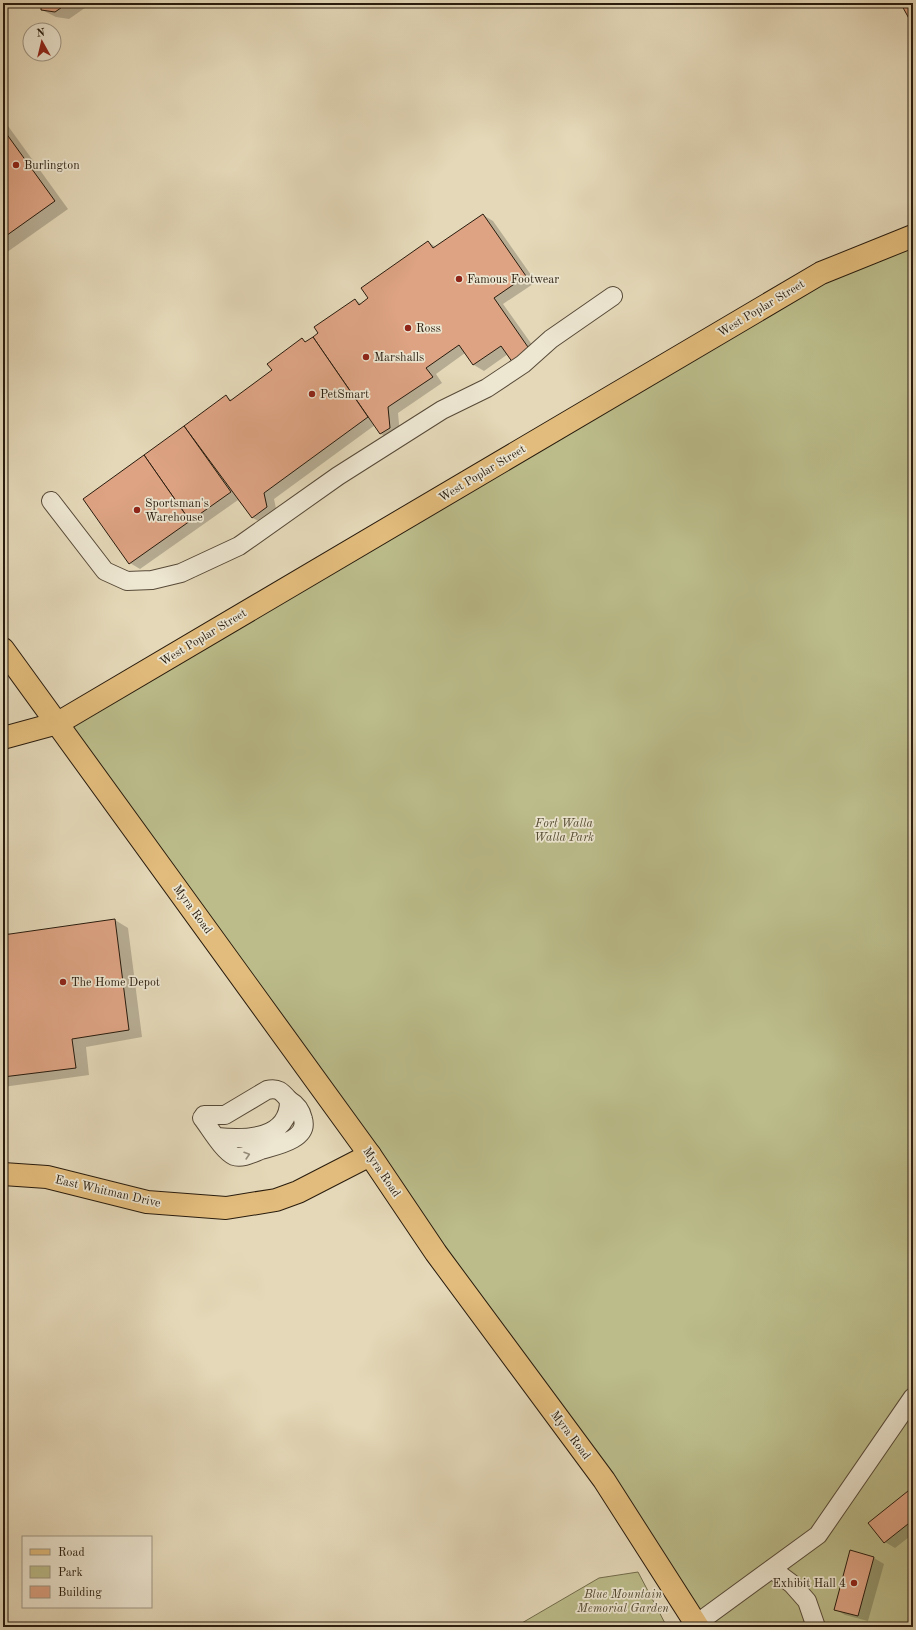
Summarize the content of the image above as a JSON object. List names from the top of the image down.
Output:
{
  "streets": {
    "main road": ["West Poplar Street", "Myra Road", "East Whitman Drive"]
  },
  "crossings": [
    ["West Poplar Street", "Myra Road"],
    ["Myra Road", "East Whitman Drive"]
  ],
  "parks": ["Fort Walla Walla Park", "Blue Mountain Memorial Garden"],
  "places": [
    "Burlington",
    "Famous Footwear",
    "Ross",
    "Marshalls",
    "PetSmart",
    "Sportsman's Warehouse",
    "The Home Depot",
    "Exhibit Hall 4"
  ],
  "legend": ["Road", "Park", "Building"],
  "north": "top"
}
